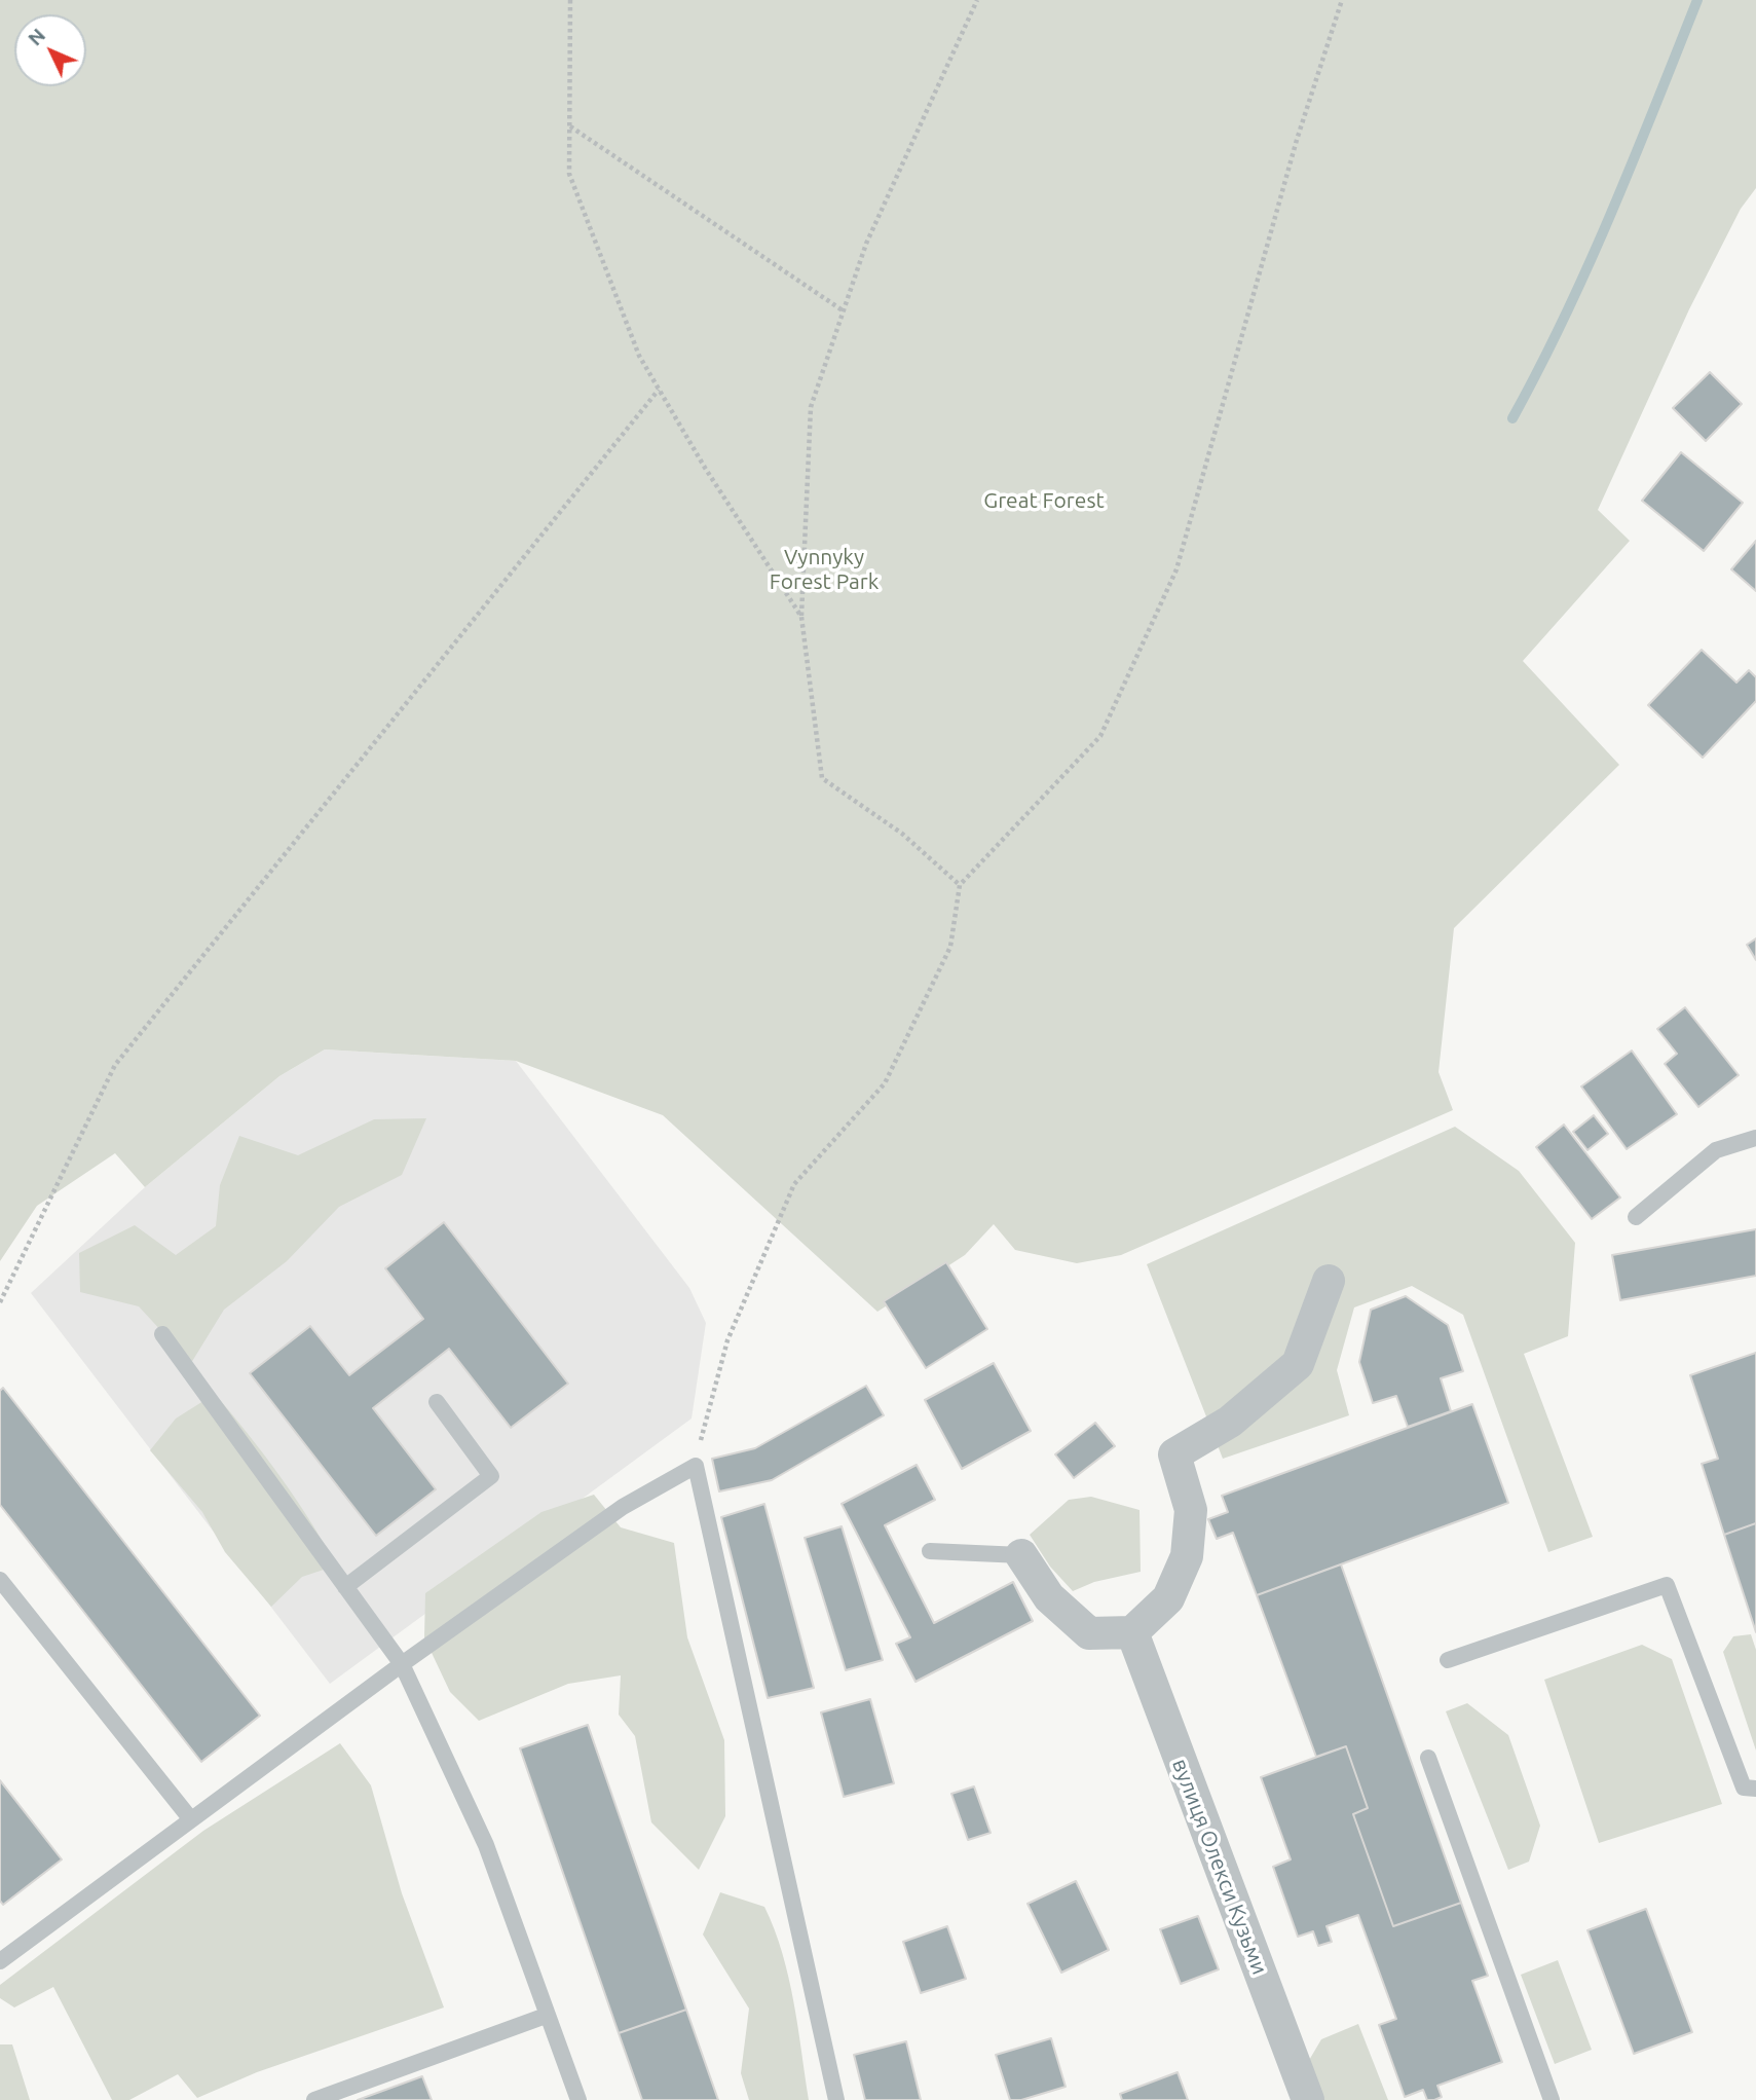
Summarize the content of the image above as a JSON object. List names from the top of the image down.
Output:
{
  "streets": {
    "street": ["вулиця Олекси Кузьми"]
  },
  "parks": ["Great Forest", "Vynnyky Forest Park"],
  "north": "top left"
}
